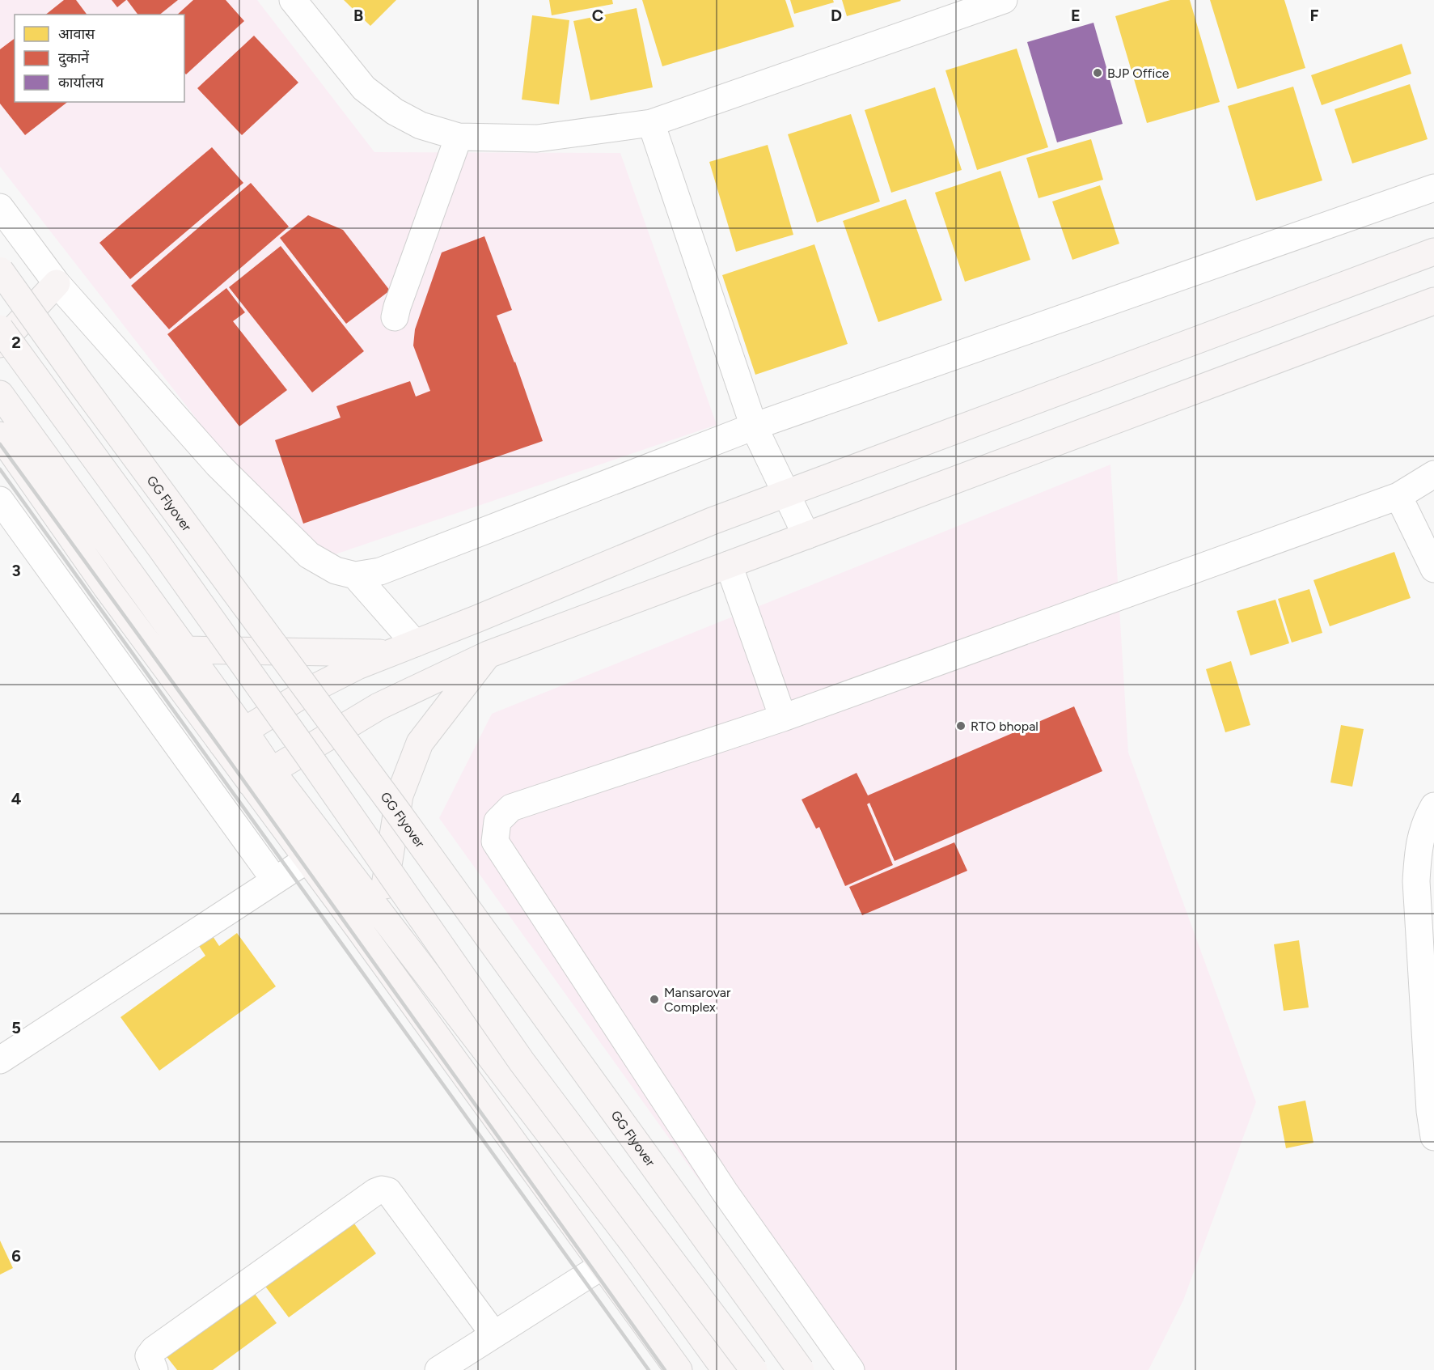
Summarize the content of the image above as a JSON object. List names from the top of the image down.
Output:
{
  "streets": {
    "main road": ["GG Flyover"]
  },
  "places": ["BJP Office", "RTO bhopal", "Mansarovar Complex"],
  "legend": ["आवास", "दुकानें", "कार्यालय"],
  "grid": {
    "columns": [
      "B",
      "C",
      "D",
      "E",
      "F"
    ],
    "rows": [
      "2",
      "3",
      "4",
      "5",
      "6"
    ]
  }
}
